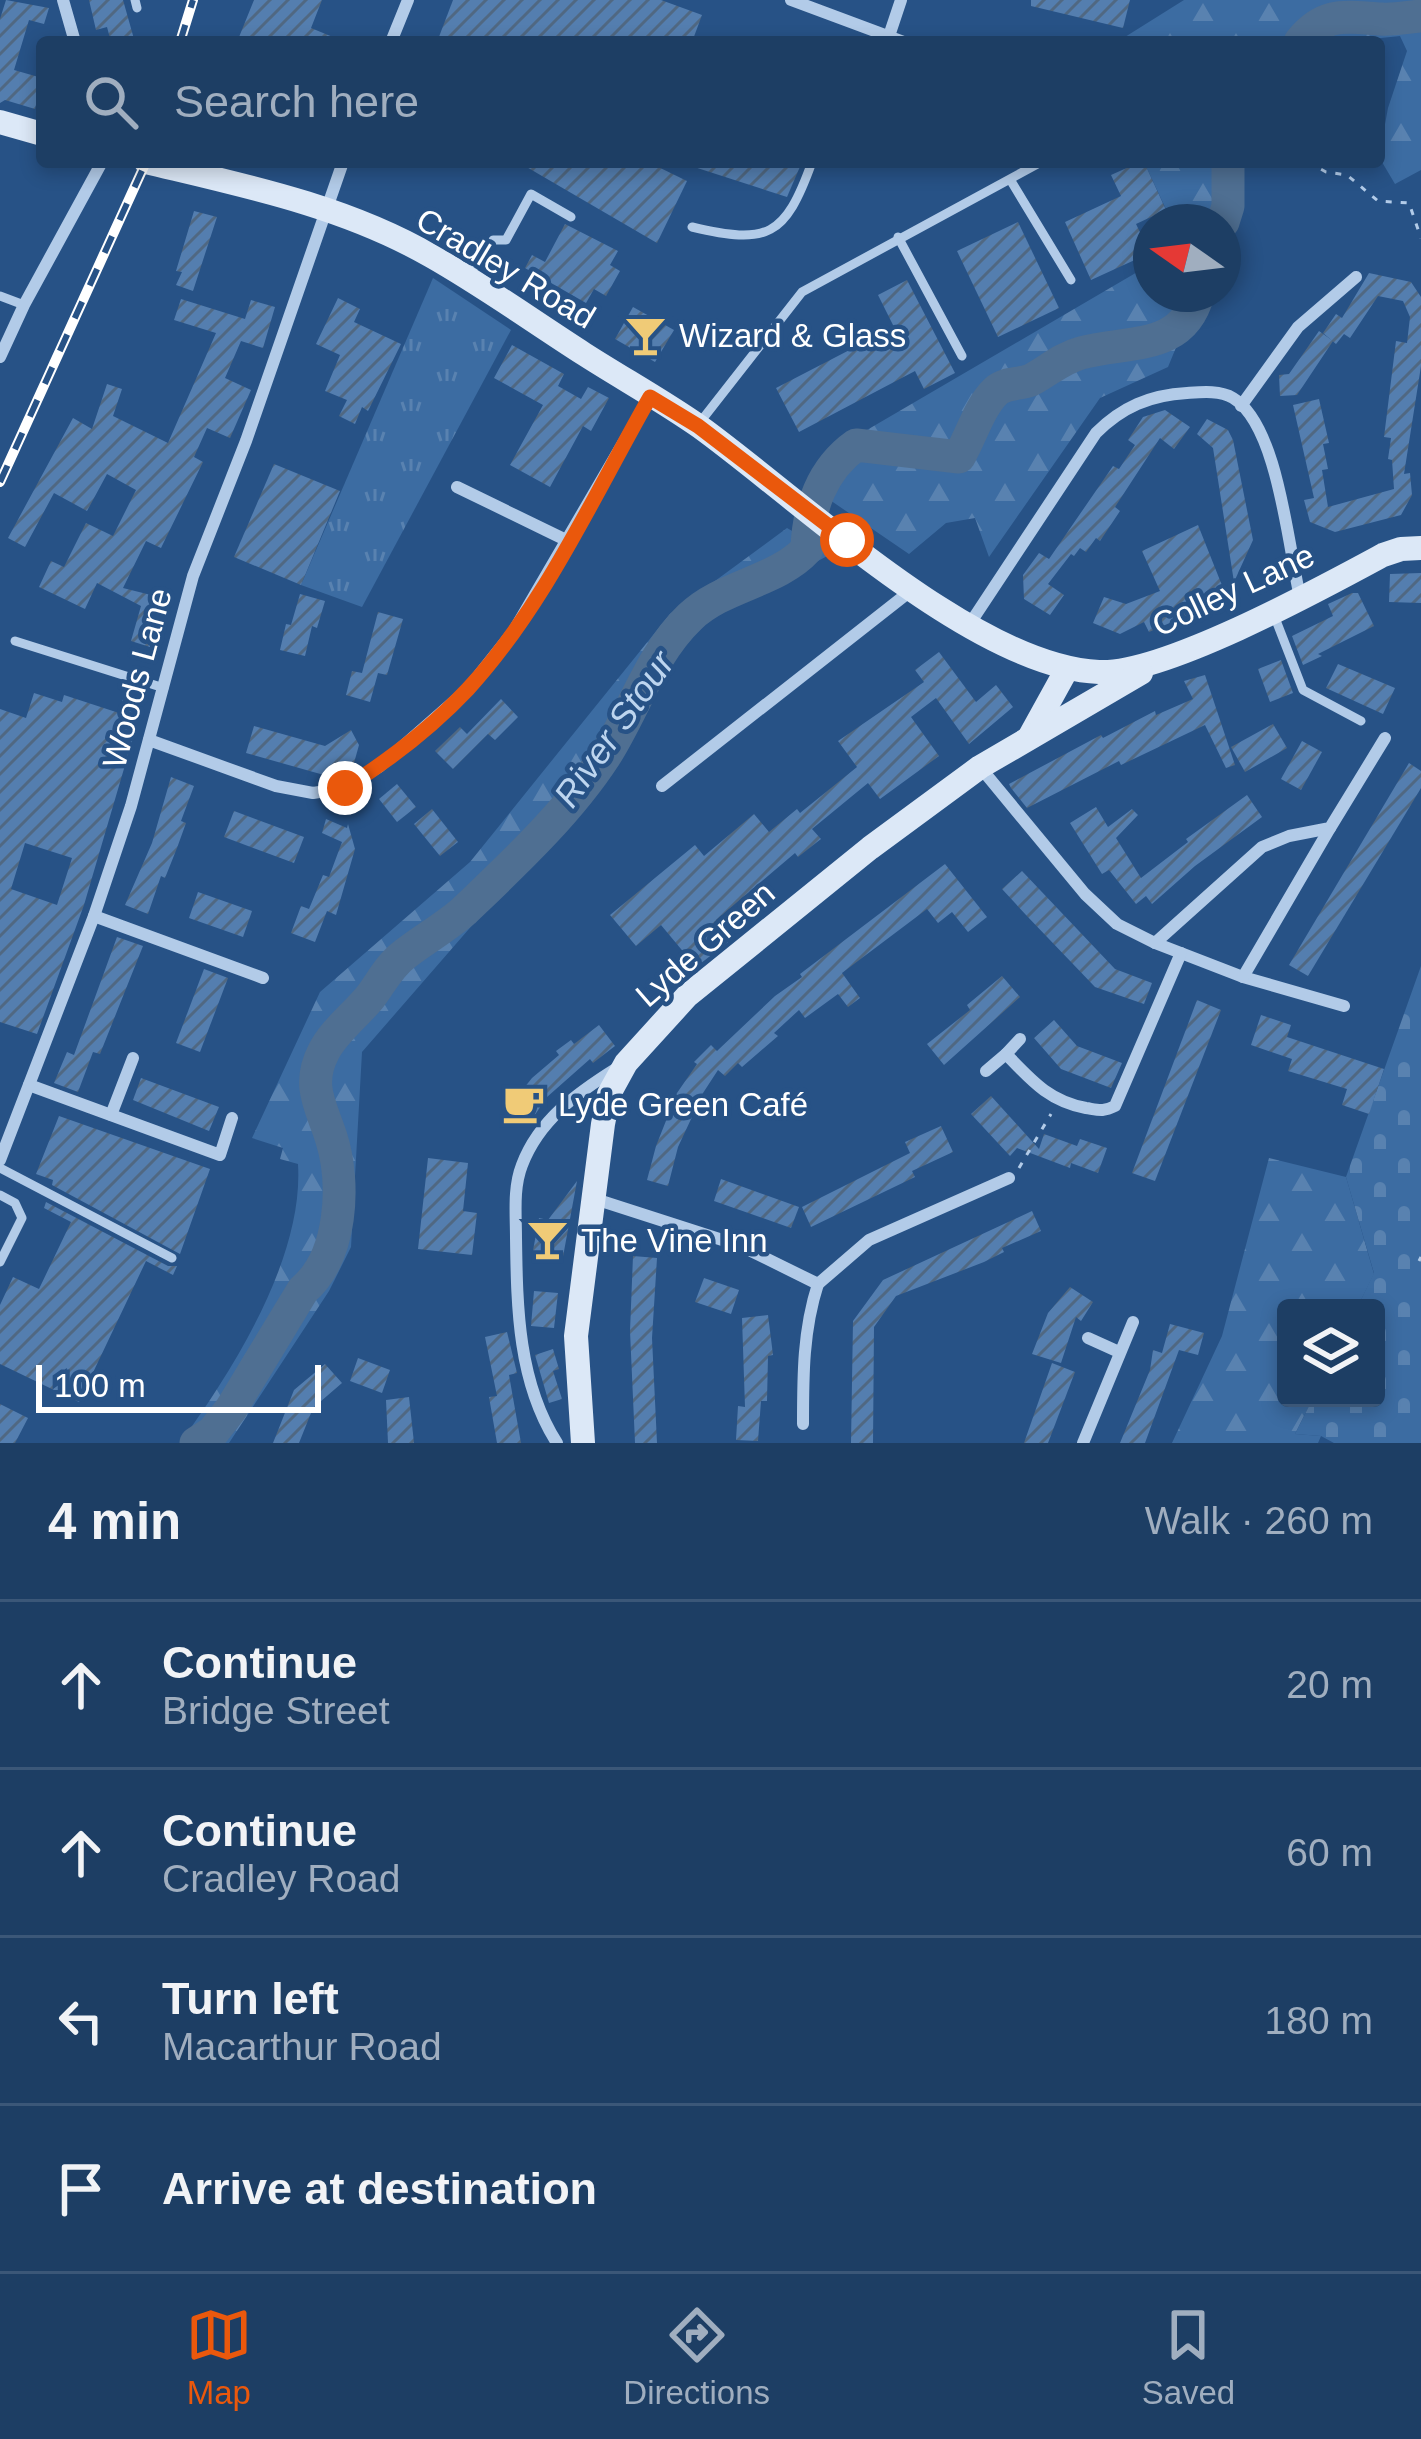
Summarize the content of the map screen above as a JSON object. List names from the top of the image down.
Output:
{
  "streets": {
    "main road": ["Cradley Road", "Colley Lane", "Lyde Green"],
    "street": ["Woods Lane"]
  },
  "crossings": [
    ["Cradley Road", "Colley Lane"],
    ["Cradley Road", "Woods Lane"],
    ["Colley Lane", "Lyde Green"]
  ],
  "water": ["River Stour"],
  "places": {
    "bar": ["Wizard & Glass", "The Vine Inn"],
    "cafe": ["Lyde Green Café"]
  },
  "scale_bar": "100 m",
  "north": "left",
  "page": {
    "search": "Search here",
    "scale": "100 m",
    "heading": ["4 min", "Walk · 260 m"],
    "list": [
      ["Continue", "Bridge Street", "20 m"],
      ["Continue", "Cradley Road", "60 m"],
      ["Turn left", "Macarthur Road", "180 m"],
      "Arrive at destination"
    ],
    "nav": ["Map", "Directions", "Saved"]
  }
}
